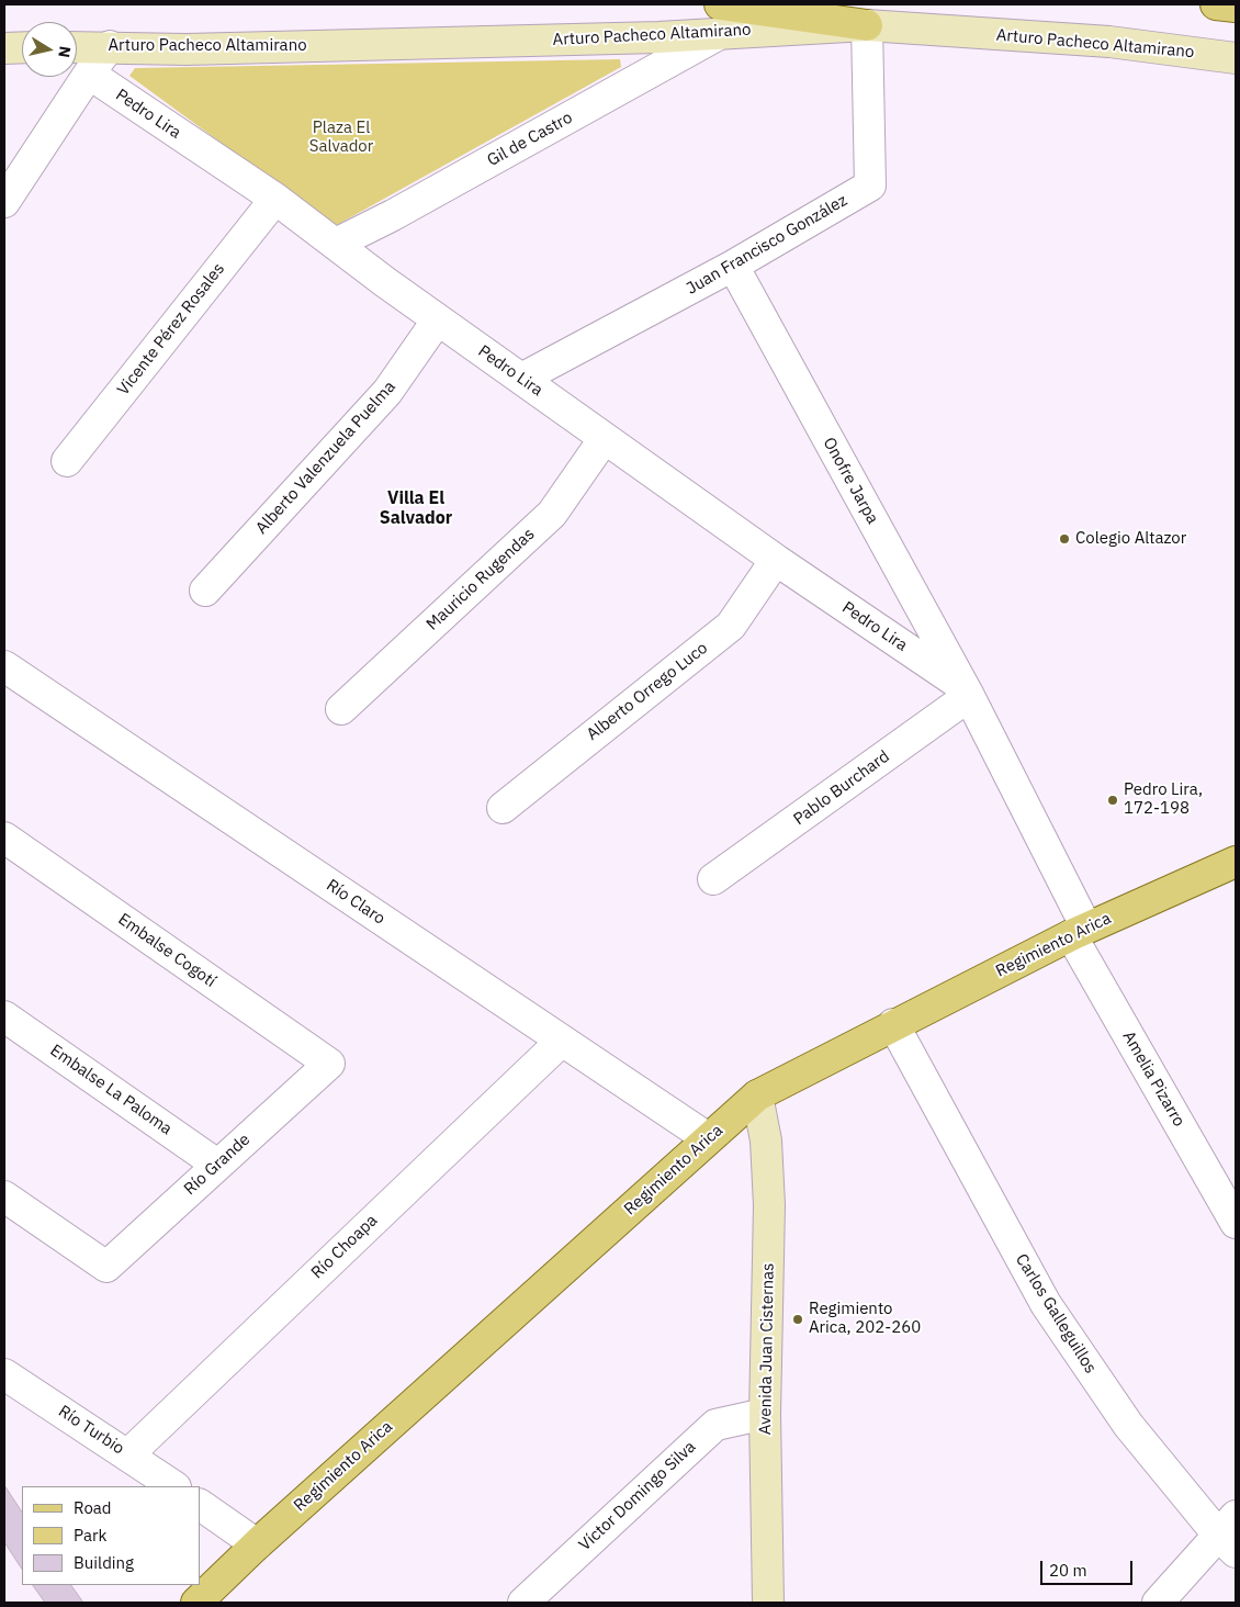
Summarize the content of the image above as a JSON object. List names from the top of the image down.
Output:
{
  "streets": {
    "main road": ["Regimiento Arica"],
    "street": [
      "Arturo Pacheco Altamirano",
      "Pedro Lira",
      "Gil de Castro",
      "Juan Francisco González",
      "Vicente Pérez Rosales",
      "Alberto Valenzuela Puelma",
      "Onofre Jarpa",
      "Mauricio Rugendas",
      "Alberto Orrego Luco",
      "Pablo Burchard",
      "Río Claro",
      "Embalse Cogotí",
      "Amelia Pizarro",
      "Embalse La Paloma",
      "Río Grande",
      "Río Choapa",
      "Carlos Galleguillos",
      "Avenida Juan Cisternas",
      "Río Turbio",
      "Víctor Domingo Silva"
    ]
  },
  "crossings": [
    ["Arturo Pacheco Altamirano", "Gil de Castro"],
    ["Arturo Pacheco Altamirano", "Juan Francisco González"],
    ["Pedro Lira", "Gil de Castro"],
    ["Pedro Lira", "Juan Francisco González"],
    ["Pedro Lira", "Vicente Pérez Rosales"],
    ["Pedro Lira", "Alberto Valenzuela Puelma"],
    ["Pedro Lira", "Onofre Jarpa"],
    ["Pedro Lira", "Mauricio Rugendas"],
    ["Pedro Lira", "Alberto Orrego Luco"],
    ["Pedro Lira", "Pablo Burchard"],
    ["Pedro Lira", "Regimiento Arica"],
    ["Pedro Lira", "Amelia Pizarro"],
    ["Juan Francisco González", "Onofre Jarpa"],
    ["Onofre Jarpa", "Pablo Burchard"],
    ["Río Claro", "Regimiento Arica"],
    ["Río Claro", "Río Choapa"],
    ["Regimiento Arica", "Amelia Pizarro"],
    ["Regimiento Arica", "Carlos Galleguillos"],
    ["Regimiento Arica", "Avenida Juan Cisternas"],
    ["Embalse Cogotí", "Río Grande"],
    ["Embalse La Paloma", "Río Grande"],
    ["Río Choapa", "Río Turbio"],
    ["Avenida Juan Cisternas", "Víctor Domingo Silva"]
  ],
  "districts": ["Villa El Salvador"],
  "parks": ["Plaza El Salvador"],
  "places": ["Colegio Altazor", "Pedro Lira, 172-198", "Regimiento Arica, 202-260"],
  "legend": ["Road", "Park", "Building"],
  "scale_bar": "20 m",
  "north": "right"
}
